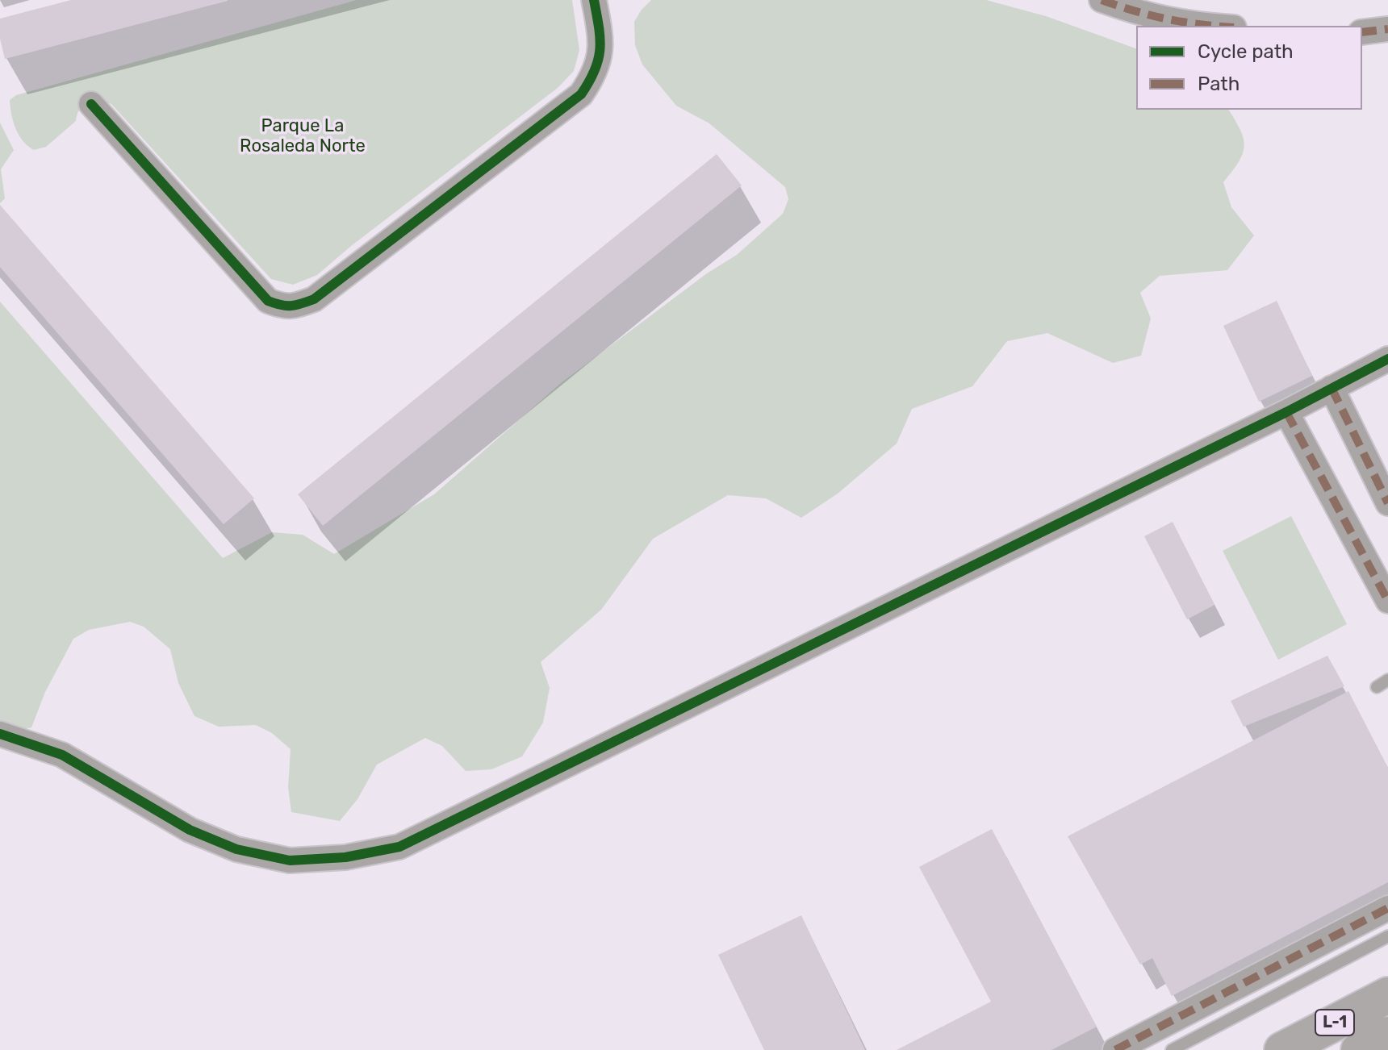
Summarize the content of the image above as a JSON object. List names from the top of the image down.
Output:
{
  "streets": {
    "main road": ["L-1"]
  },
  "parks": ["Parque La Rosaleda Norte"],
  "legend": ["Cycle path", "Path"]
}
